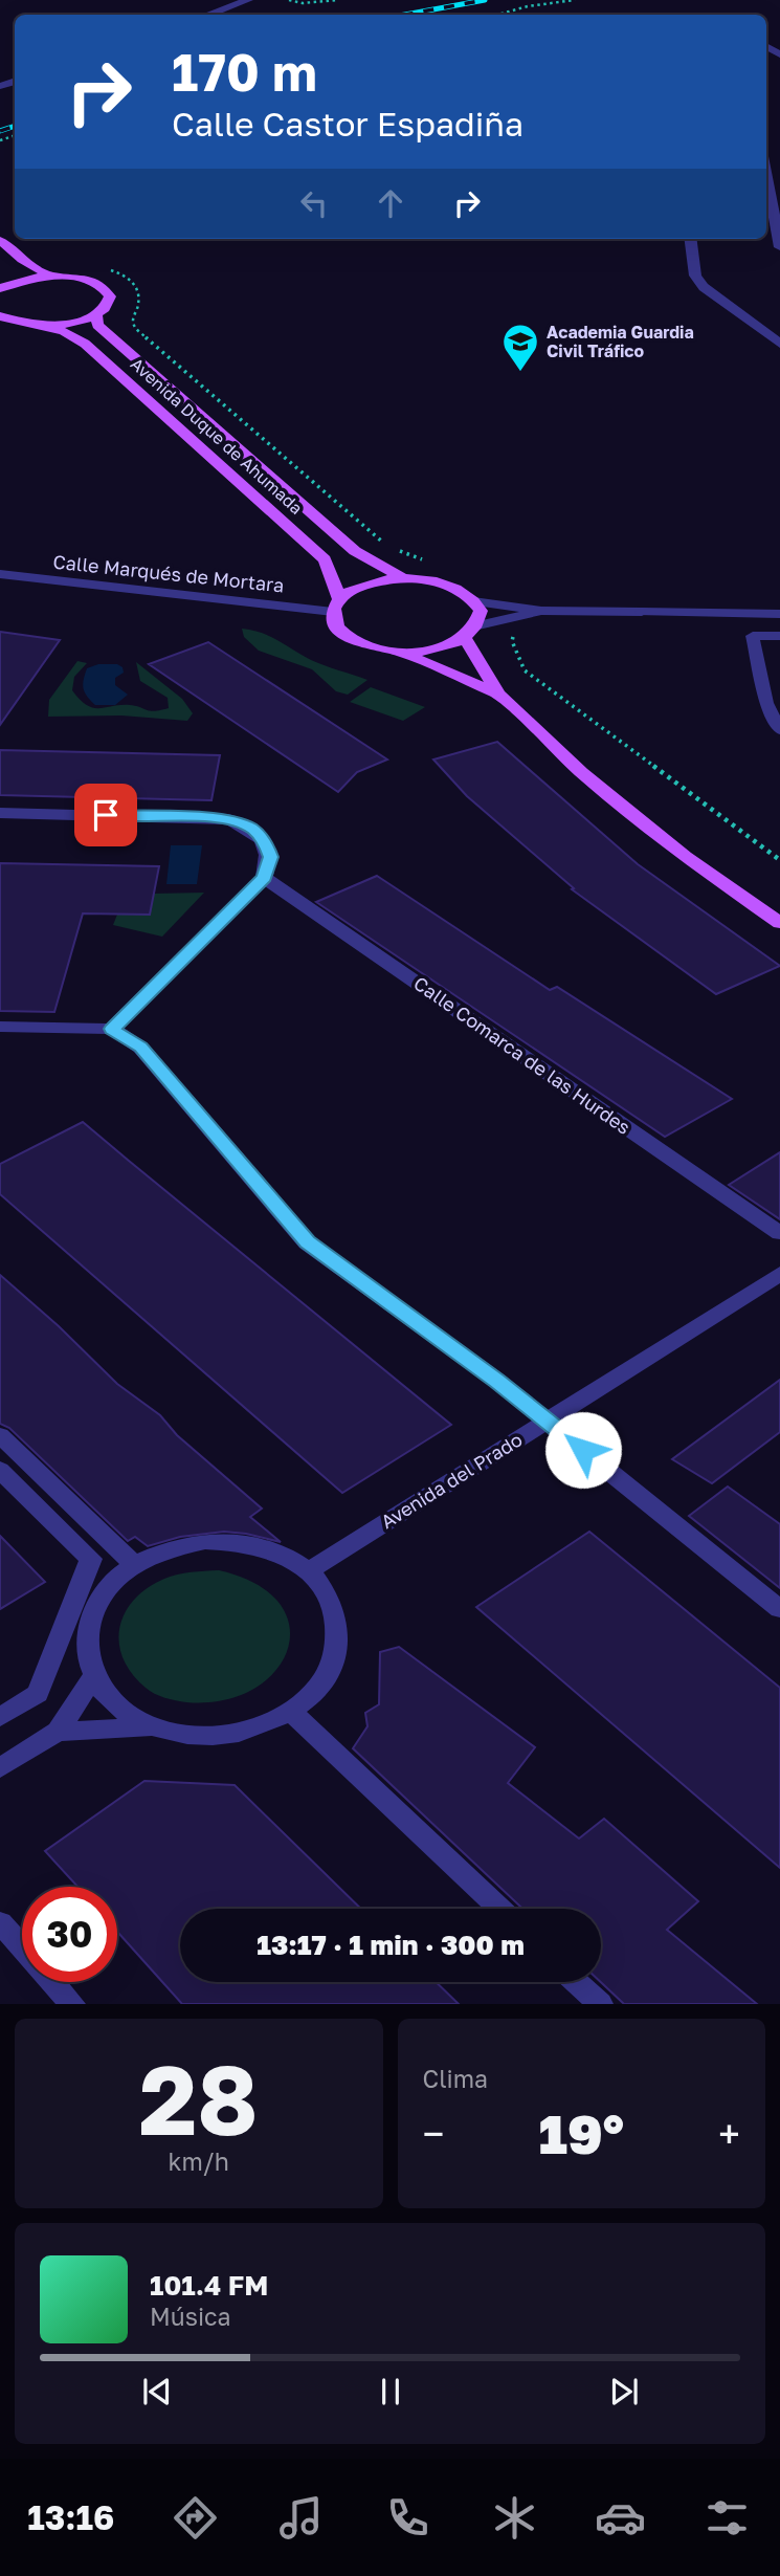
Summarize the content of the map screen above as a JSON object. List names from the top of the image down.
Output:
{
  "streets": {
    "main road": ["Avenida Duque de Ahumada"],
    "street": ["Calle Marqués de Mortara", "Calle Comarca de las Hurdes", "Avenida del Prado"]
  },
  "crossings": [
    ["Avenida Duque de Ahumada", "Calle Marqués de Mortara"]
  ],
  "places": {
    "school or university": ["Academia Guardia Civil Tráfico"]
  },
  "page": {
    "turn": ["170 m", "Calle Castor Espadiña"],
    "limit": "30",
    "trip": "13:17 · 1 min · 300 m",
    "tile": [
      ["28", "km/h"],
      "Clima"
    ],
    "heat": ["−", "19°", "+"],
    "song": ["101.4 FM", "Música"],
    "tabs": "13:16"
  }
}
